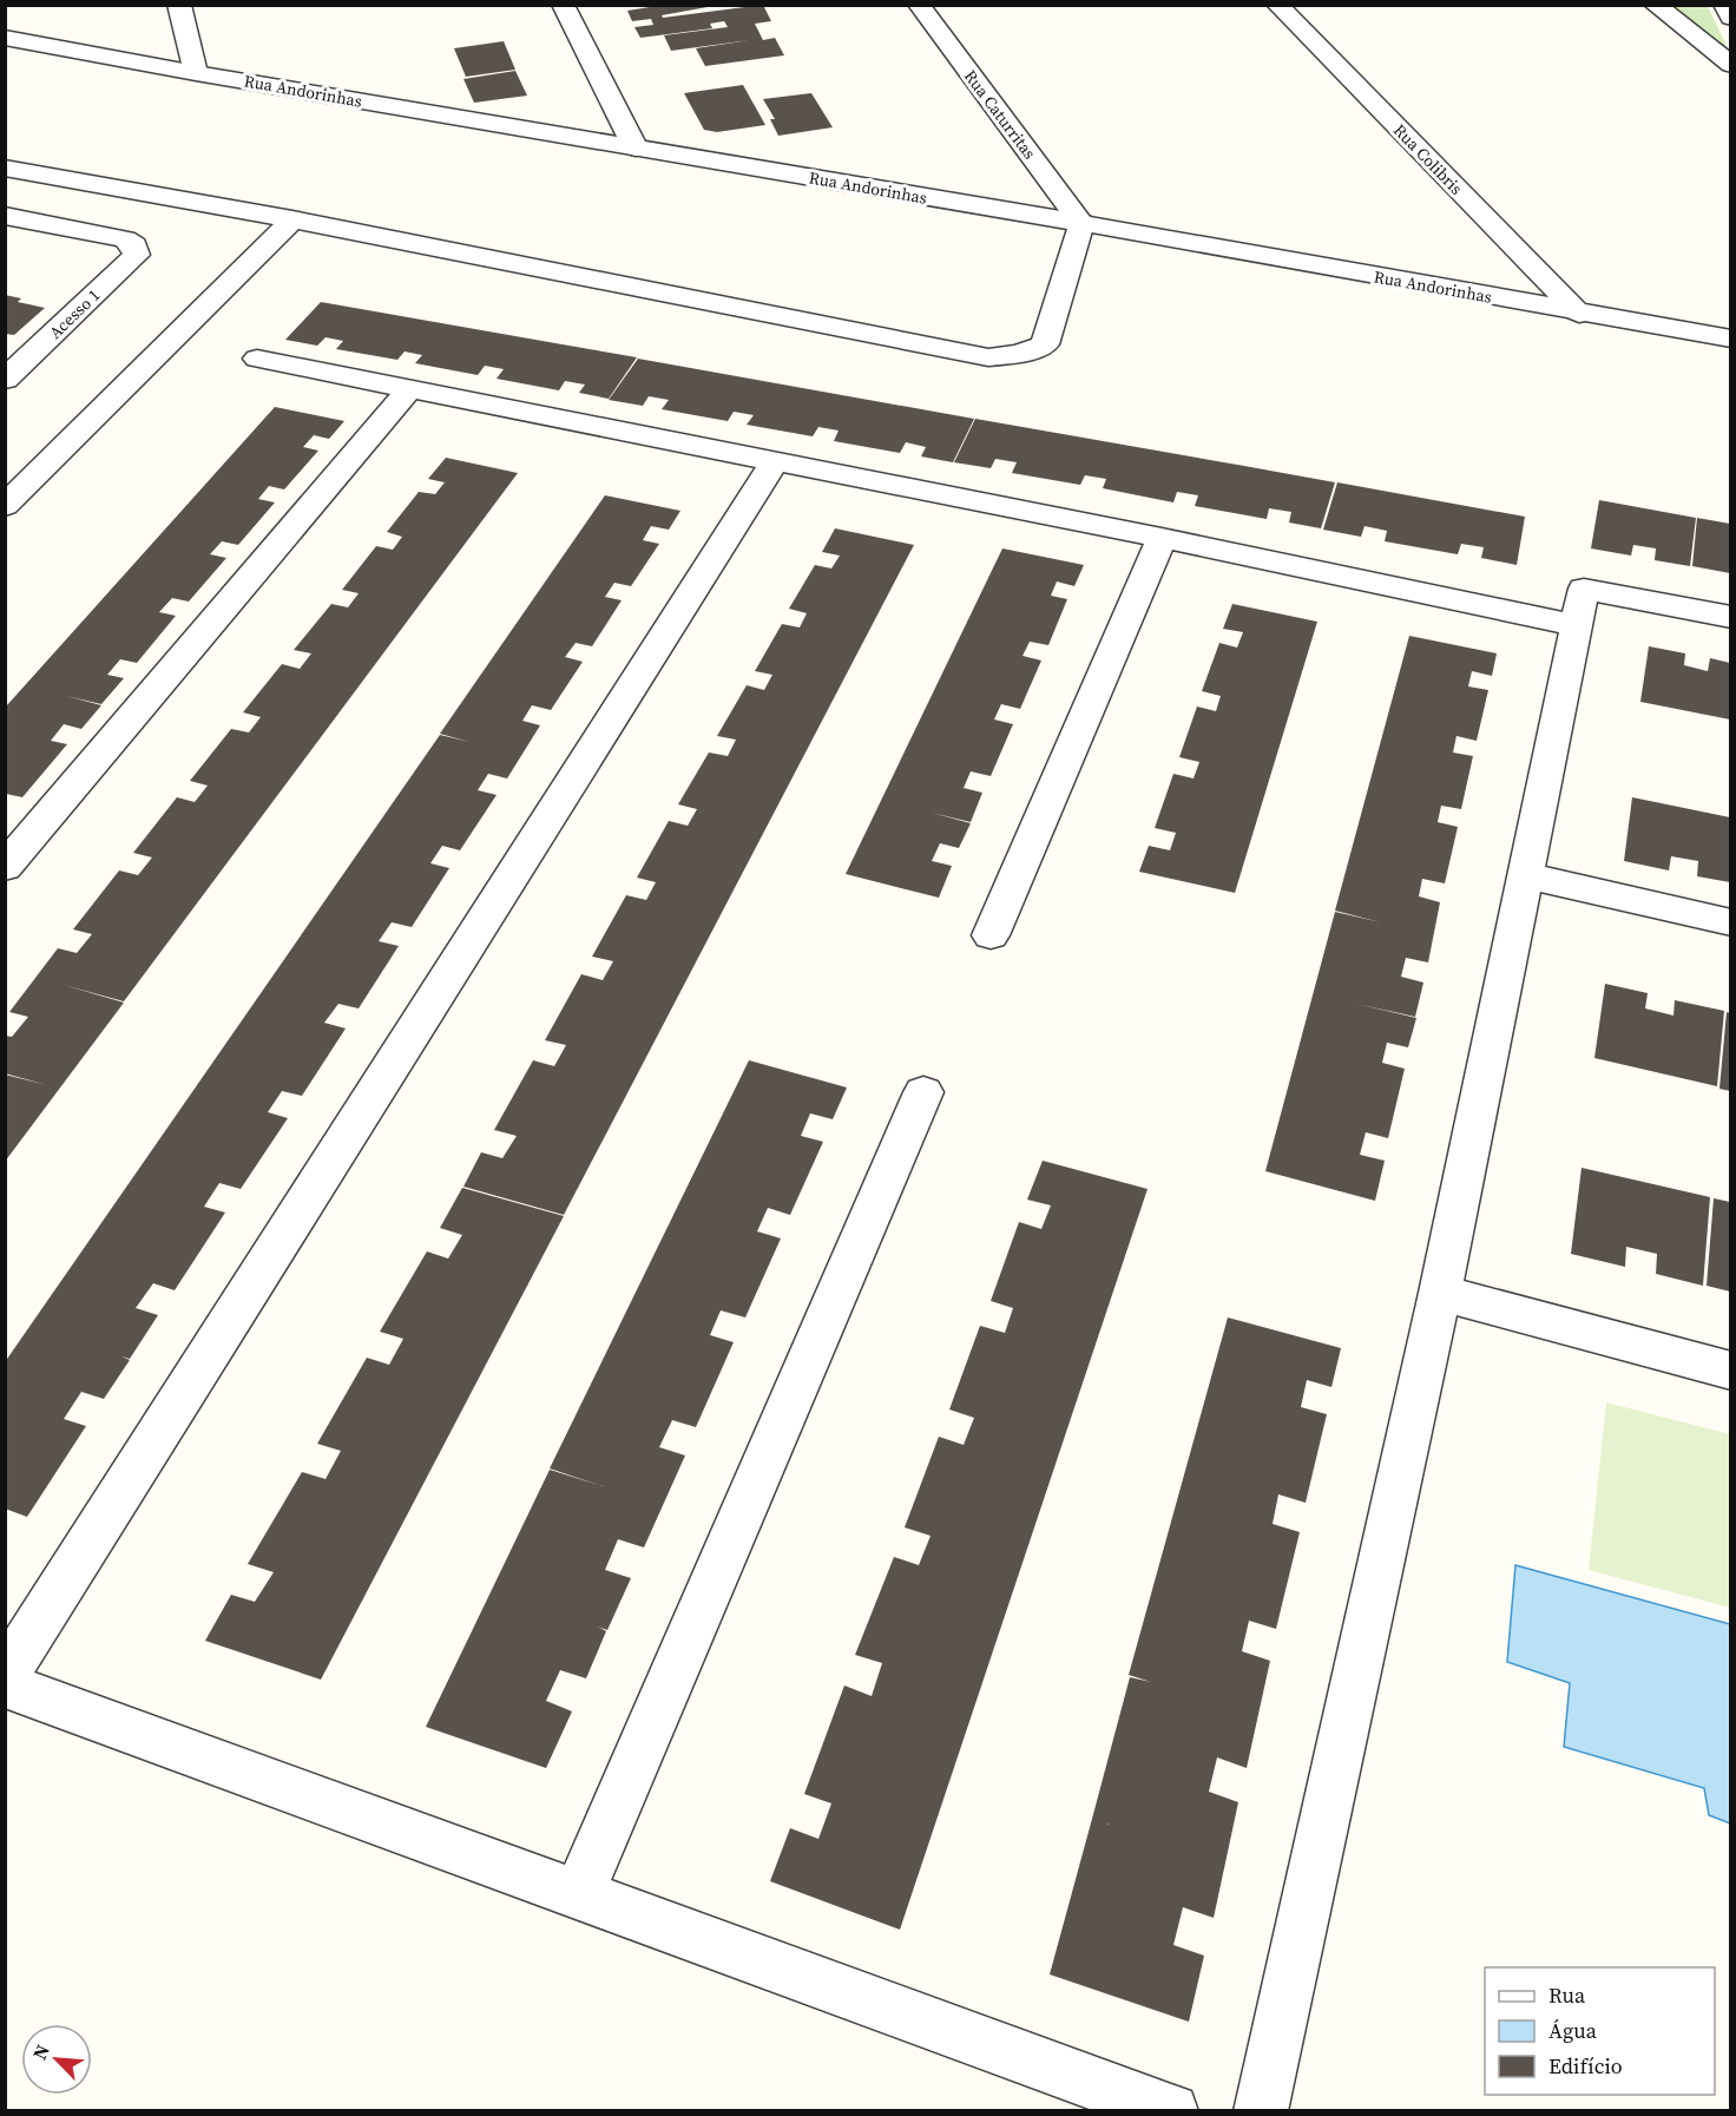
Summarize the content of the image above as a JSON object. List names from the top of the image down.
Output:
{
  "streets": {
    "street": [
      "Rua Andorinhas",
      "Rua Caturritas",
      "Rua Colibris",
      "Acesso 1"
    ]
  },
  "crossings": [
    ["Rua Andorinhas", "Rua Caturritas"],
    ["Rua Andorinhas", "Rua Colibris"]
  ],
  "legend": ["Rua", "Água", "Edifício"],
  "north": "top left"
}
